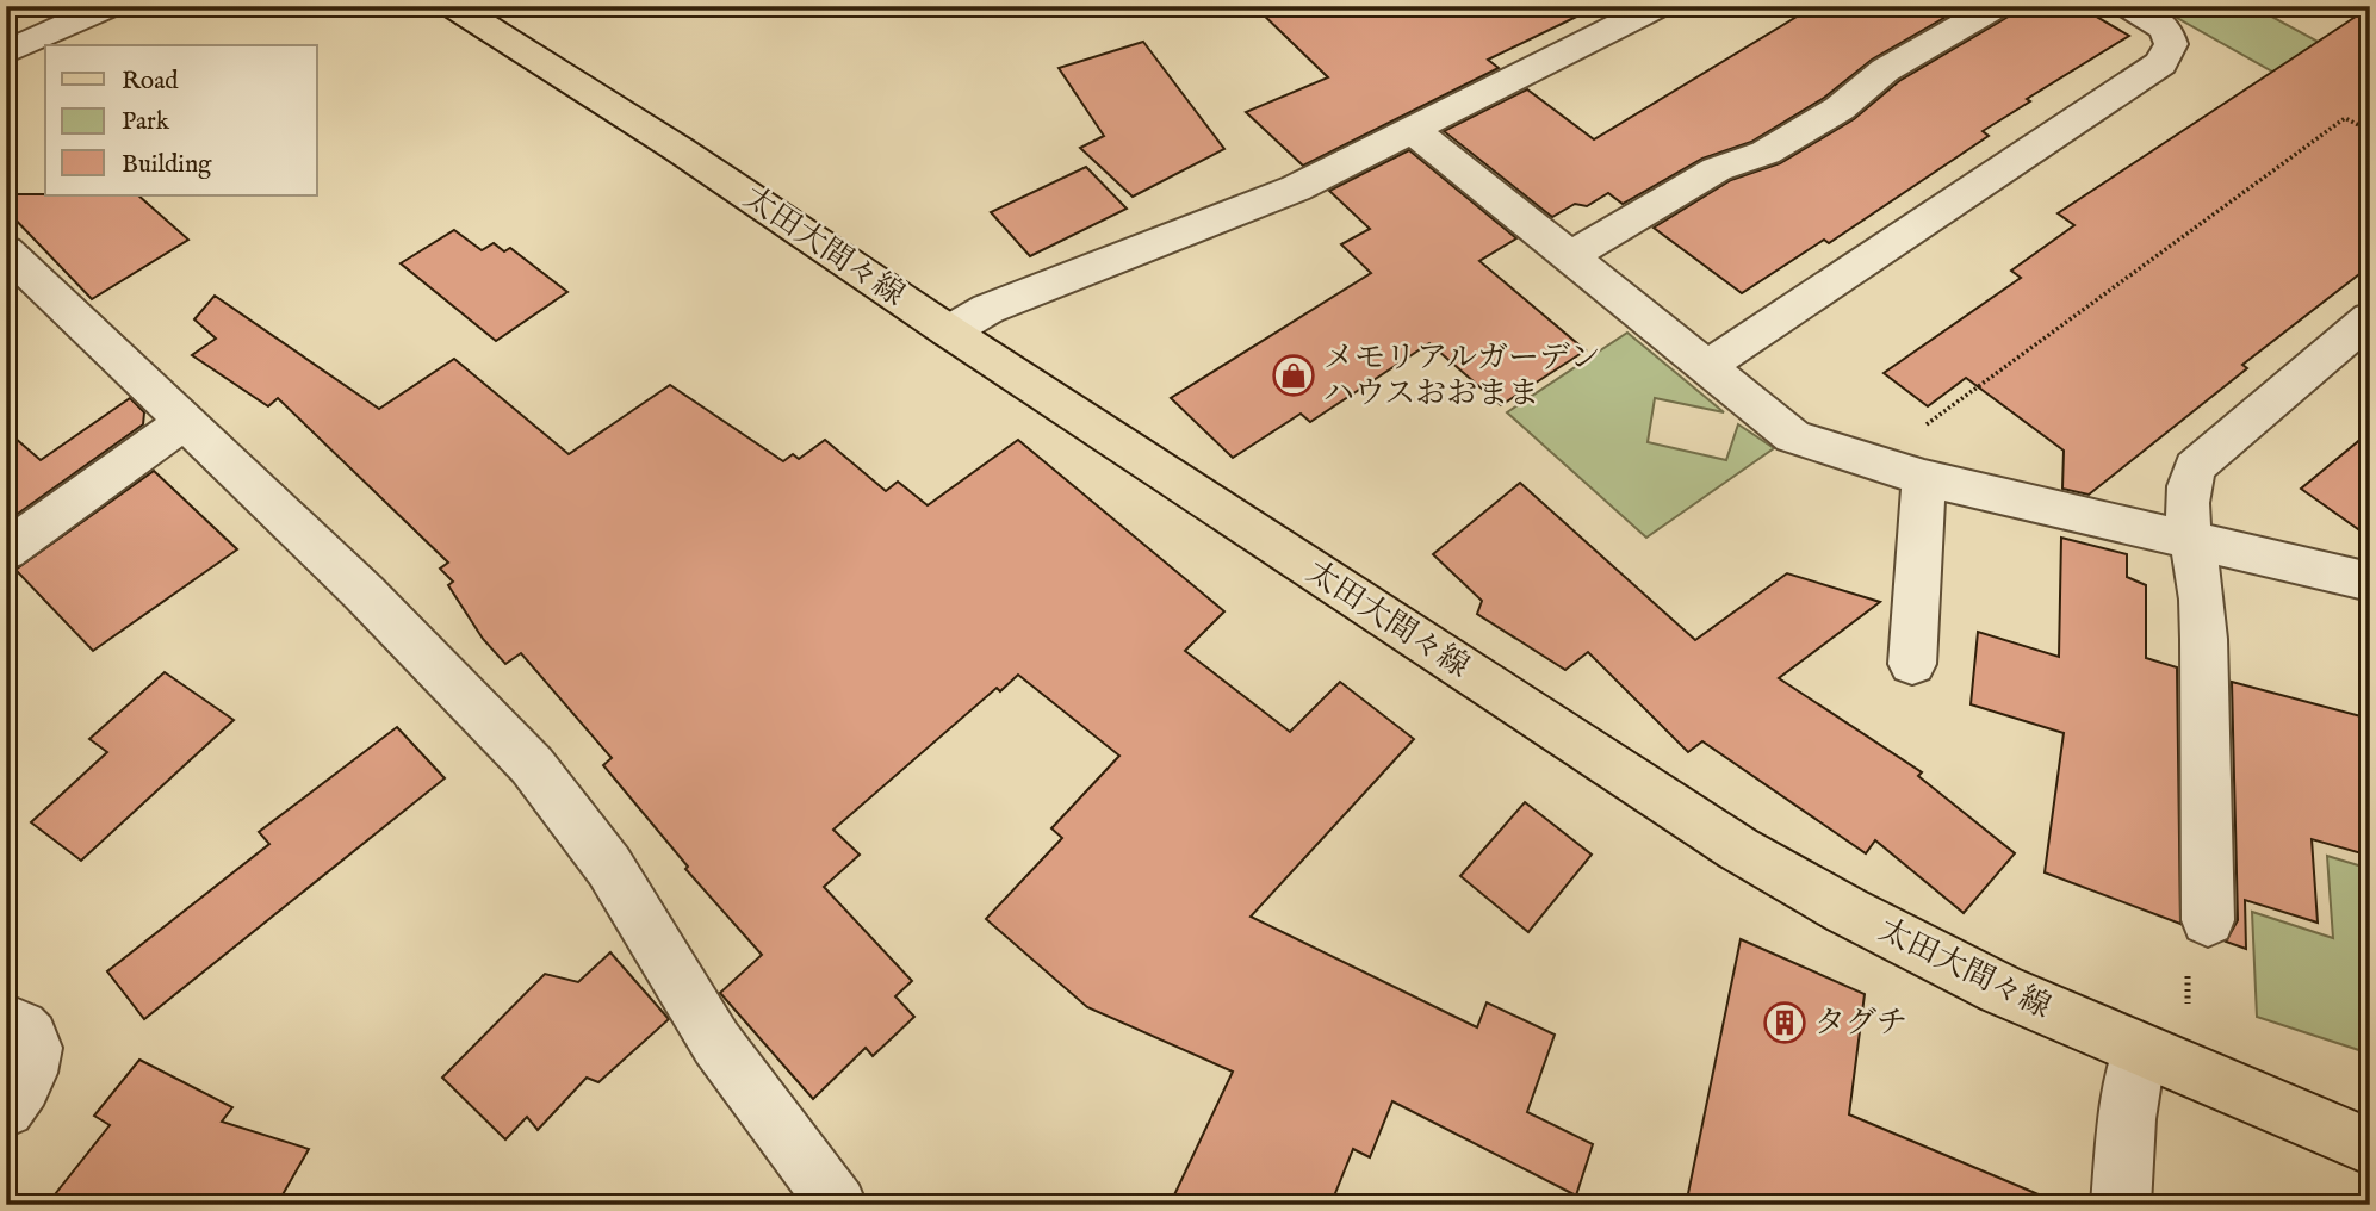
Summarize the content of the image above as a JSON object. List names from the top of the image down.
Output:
{
  "streets": {
    "main road": ["太田大間々線"]
  },
  "places": {
    "shop": ["メモリアルガーデン ハウスおおまま"],
    "building": ["タグチ"]
  },
  "legend": ["Road", "Park", "Building"]
}
